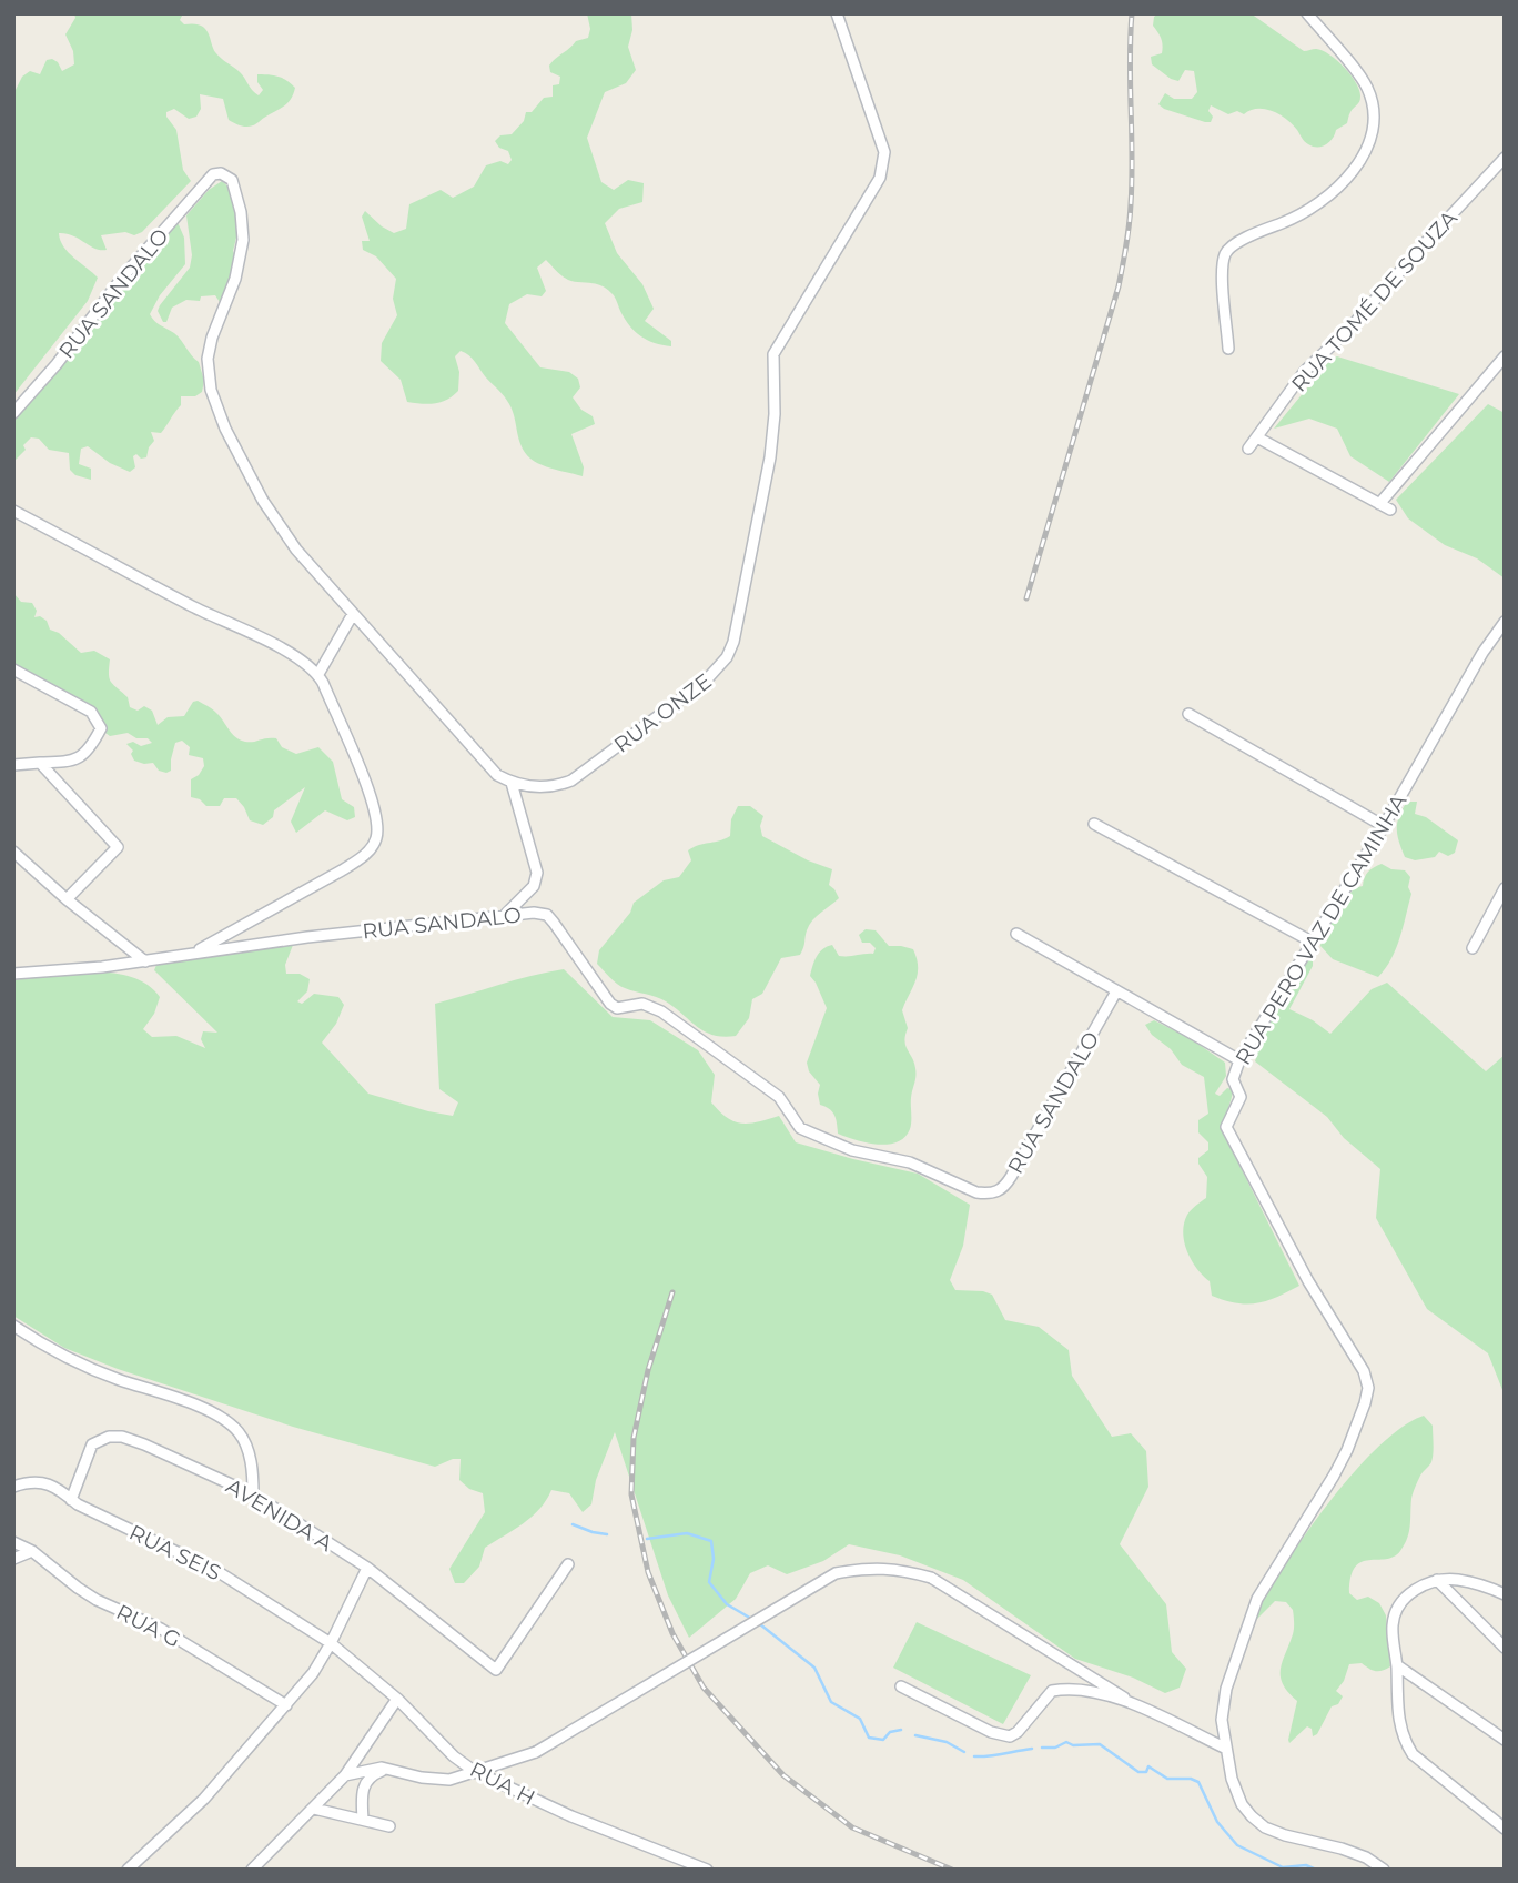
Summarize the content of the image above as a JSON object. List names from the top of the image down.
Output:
{
  "streets": {
    "street": [
      "RUA SANDALO",
      "RUA TOMÉ DE SOUZA",
      "RUA ONZE",
      "RUA PERO VAZ DE CAMINHA",
      "AVENIDA A",
      "RUA SEIS",
      "RUA G",
      "RUA H"
    ]
  },
  "crossings": [
    ["AVENIDA A", "RUA SEIS"],
    ["RUA SEIS", "RUA H"]
  ]
}
